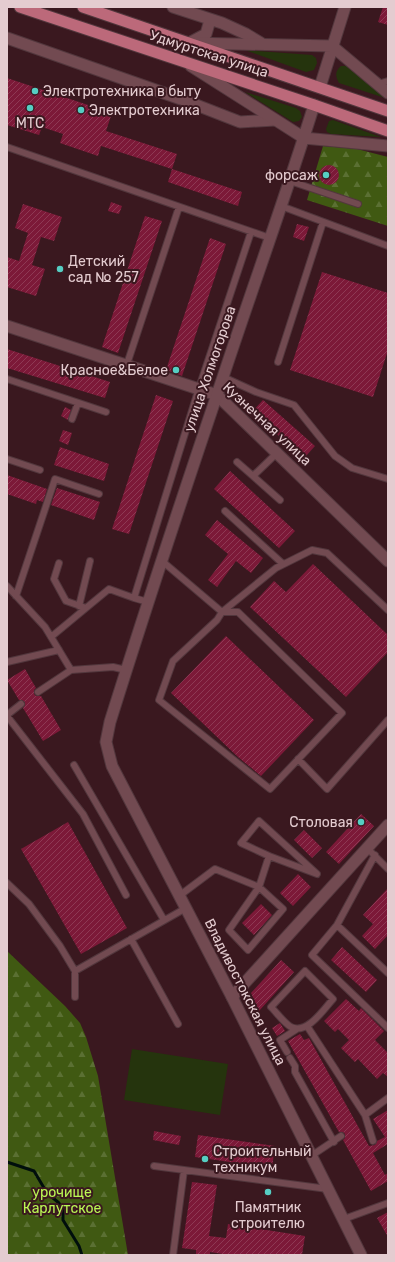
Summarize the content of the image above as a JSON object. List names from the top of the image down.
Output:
{
  "streets": {
    "main road": ["Удмуртская улица", "улица Холмогорова"],
    "street": ["Кузнечная улица", "Владивостокская улица"]
  },
  "crossings": [
    ["Удмуртская улица", "улица Холмогорова"],
    ["улица Холмогорова", "Кузнечная улица"],
    ["улица Холмогорова", "Владивостокская улица"]
  ],
  "parks": ["урочище Карлутское"],
  "places": [
    "Электротехника в быту",
    "МТС",
    "Электротехника",
    "форсаж",
    "Детский сад № 257",
    "Красное&Белое",
    "Столовая",
    "Строительный техникум",
    "Памятник строителю"
  ]
}
